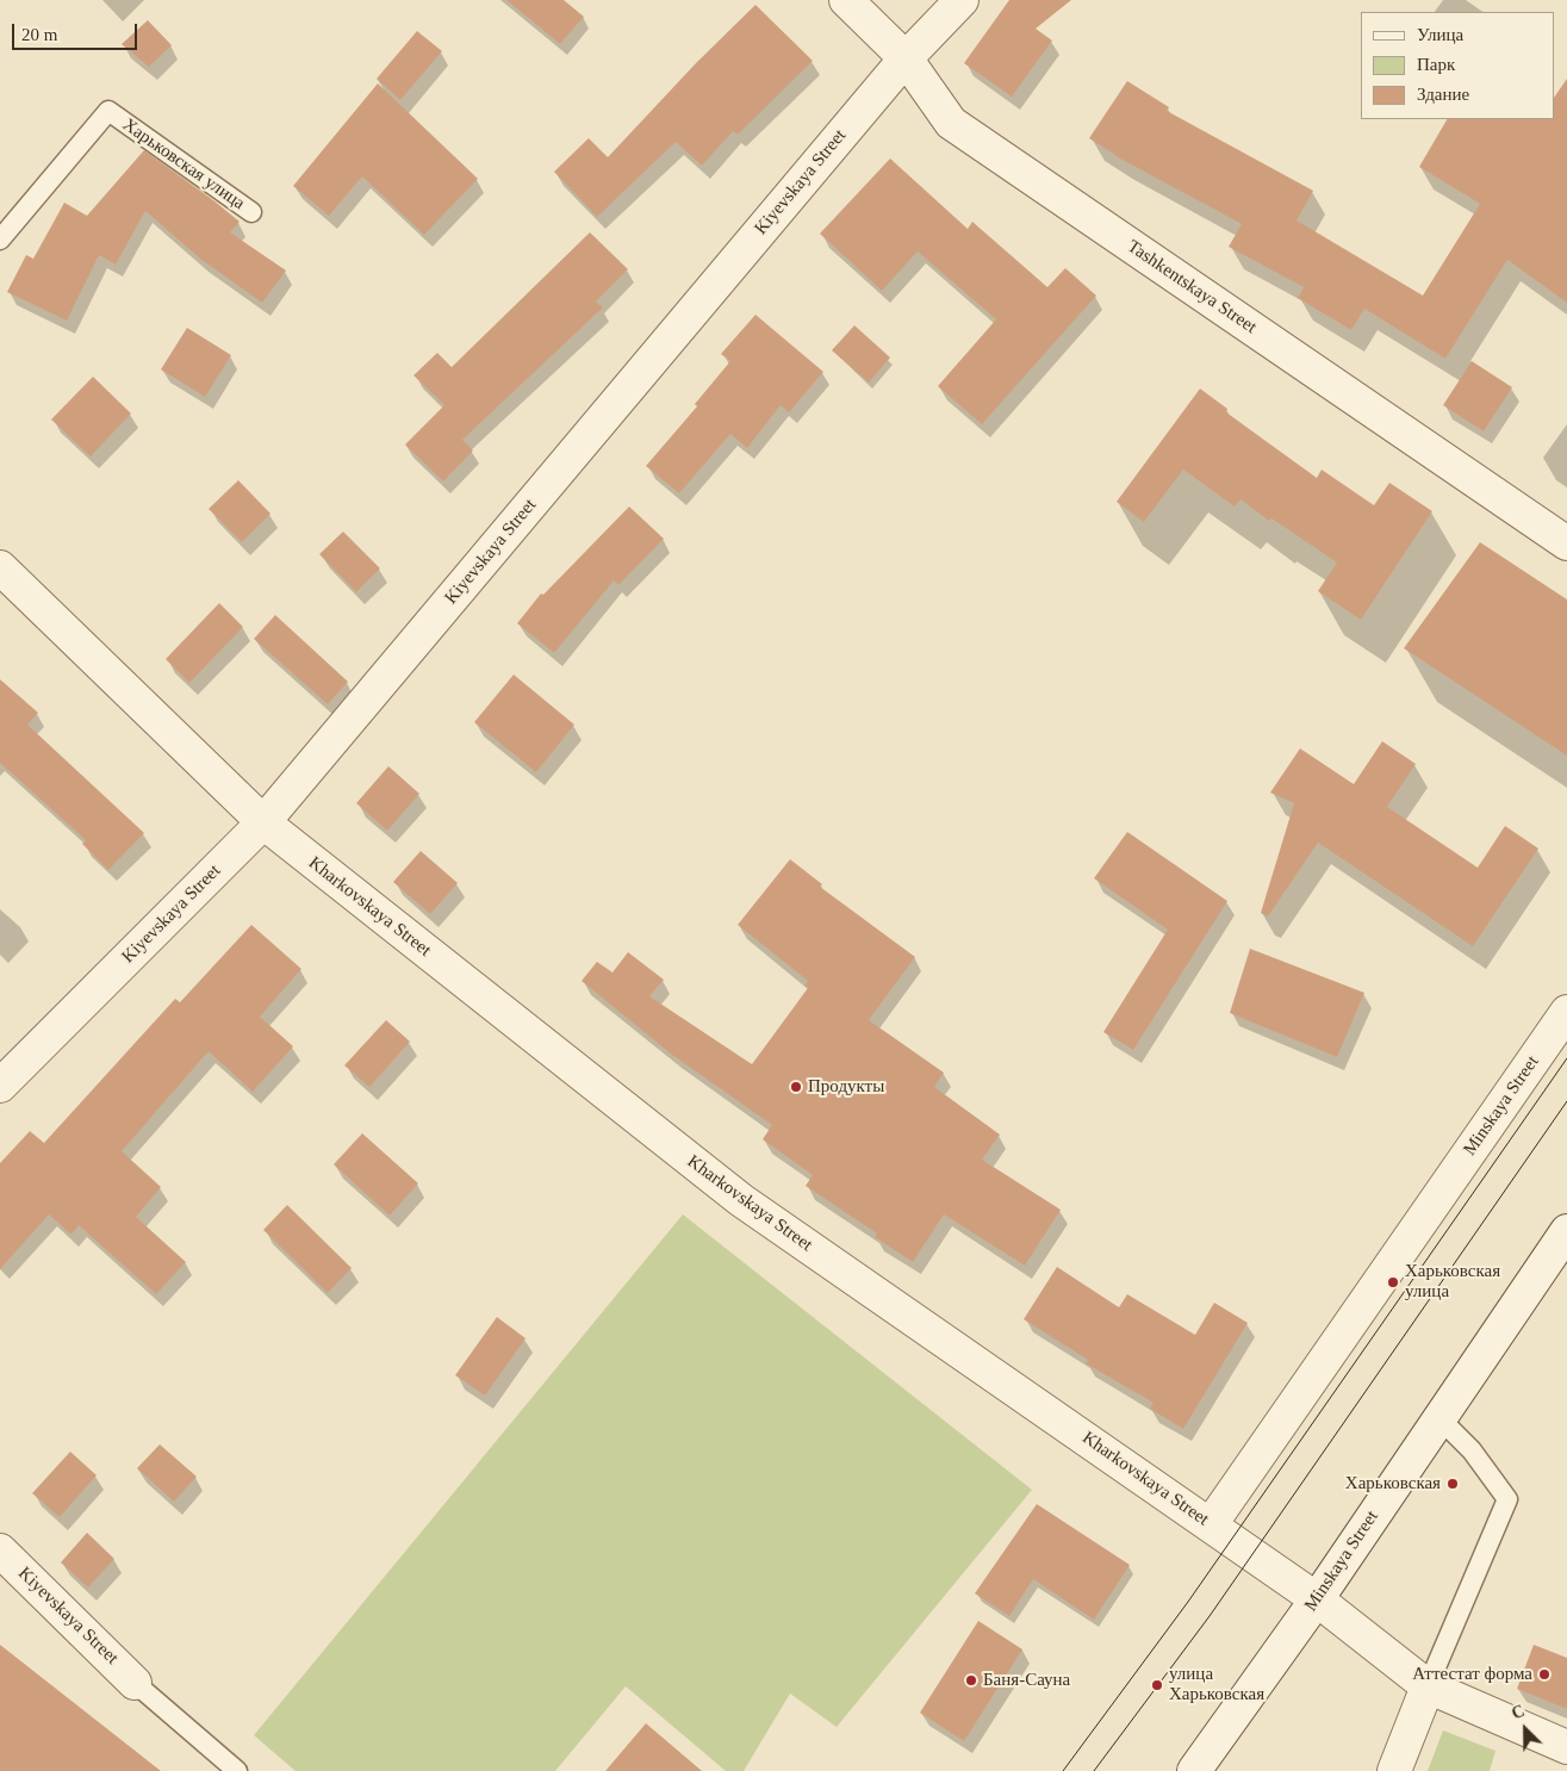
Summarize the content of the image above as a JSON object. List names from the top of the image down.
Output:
{
  "streets": {
    "street": [
      "Kiyevskaya Street",
      "Tashkentskaya Street",
      "Kharkovskaya Street",
      "Minskaya Street"
    ],
    "lane": ["Харьковская улица"]
  },
  "crossings": [
    ["Kiyevskaya Street", "Tashkentskaya Street"],
    ["Kiyevskaya Street", "Kharkovskaya Street"],
    ["Kharkovskaya Street", "Minskaya Street"]
  ],
  "places": [
    "Продукты",
    "Харьковская улица",
    "Харьковская",
    "Аттестат форма",
    "Баня-Сауна",
    "улица Харьковская"
  ],
  "legend": ["Улица", "Парк", "Здание"],
  "scale_bar": "20 m",
  "north": "top left"
}
